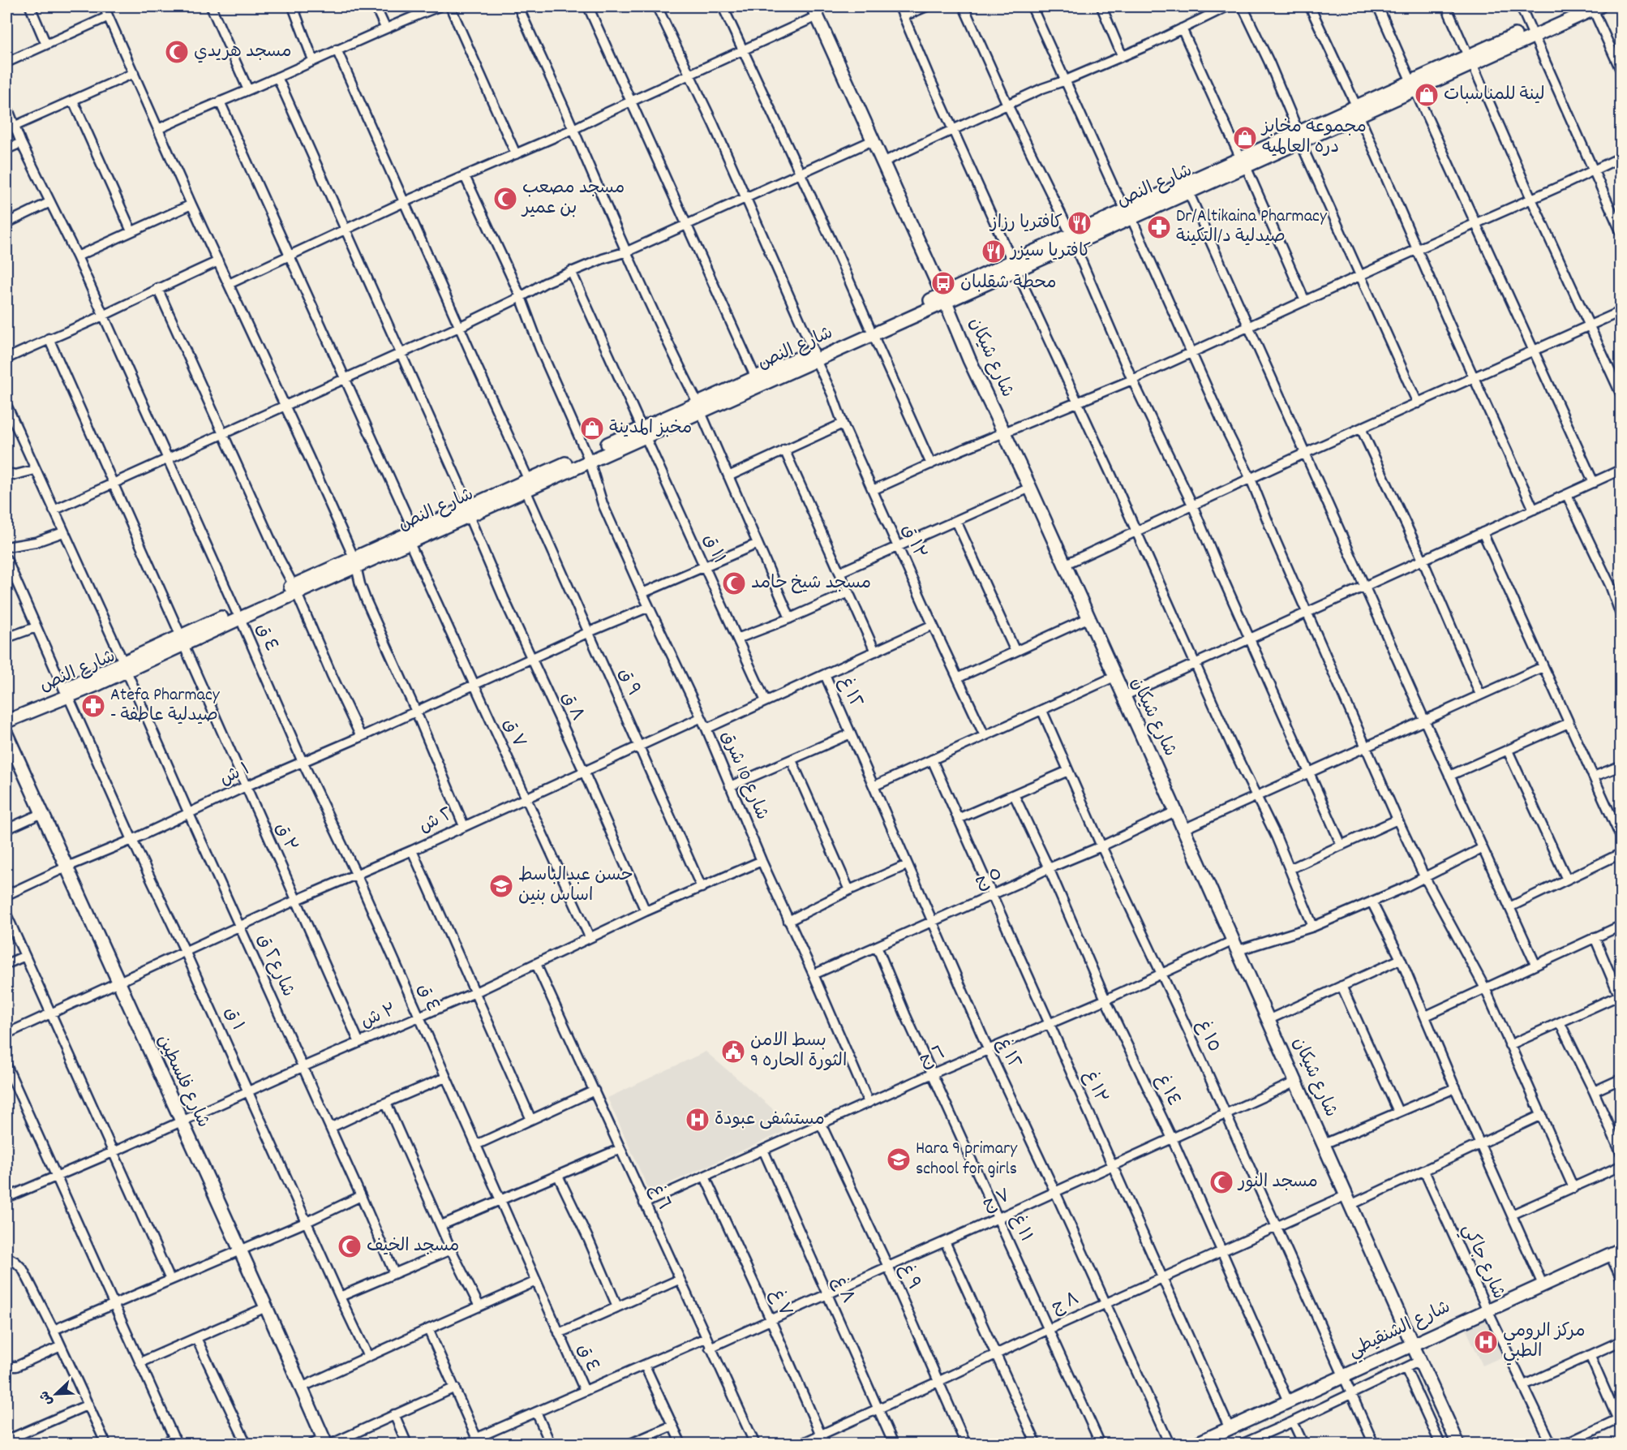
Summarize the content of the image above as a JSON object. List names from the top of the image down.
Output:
{
  "streets": {
    "street": [
      "شارع النص",
      "شارع شيكان",
      "١٣ ق",
      "١١ ق",
      "٤ ق",
      "٩ ق",
      "١٢ غ",
      "٨ ق",
      "٧ ق",
      "١ ش",
      "شارع 10 شرق",
      "٢ ش",
      "٣ ق",
      "٥ ج",
      "شارع٢ ق",
      "٣ ش",
      "١ ق",
      "١٥ غ",
      "٦ ج",
      "شارع فلسطين",
      "١٣ غ",
      "١٤ غ",
      "٦ غ",
      "٧ ج",
      "١١ غ",
      "شارع جاكي",
      "٩ غ",
      "٨ غ",
      "٧ غ",
      "٨ ج",
      "شارع الشنقيطي"
    ]
  },
  "crossings": [
    ["شارع النص", "شارع شيكان"],
    ["شارع النص", "١٣ ق"],
    ["شارع النص", "١١ ق"],
    ["شارع النص", "٤ ق"],
    ["شارع النص", "٩ ق"],
    ["شارع النص", "٨ ق"],
    ["شارع النص", "٧ ق"],
    ["شارع النص", "شارع 10 شرق"],
    ["شارع النص", "٣ ق"],
    ["شارع النص", "شارع٢ ق"],
    ["شارع النص", "١ ق"],
    ["شارع شيكان", "٥ ج"],
    ["شارع شيكان", "٦ ج"],
    ["شارع شيكان", "٧ ج"],
    ["شارع شيكان", "٨ ج"],
    ["شارع شيكان", "شارع الشنقيطي"],
    ["٤ ق", "١ ش"],
    ["٤ ق", "٢ ش"],
    ["٤ ق", "٣ ش"],
    ["٩ ق", "١ ش"],
    ["٩ ق", "٢ ش"],
    ["٩ ق", "٣ ش"],
    ["١٢ غ", "٥ ج"],
    ["١٢ غ", "٦ ج"],
    ["١٢ غ", "٧ ج"],
    ["١٢ غ", "٨ ج"],
    ["٨ ق", "١ ش"],
    ["٨ ق", "٢ ش"],
    ["٨ ق", "٣ ش"],
    ["٧ ق", "١ ش"],
    ["٧ ق", "٢ ش"],
    ["٧ ق", "٣ ش"],
    ["١ ش", "شارع 10 شرق"],
    ["١ ش", "٣ ق"],
    ["١ ش", "شارع٢ ق"],
    ["١ ش", "١ ق"],
    ["١ ش", "شارع فلسطين"],
    ["شارع 10 شرق", "٢ ش"],
    ["شارع 10 شرق", "٥ ج"],
    ["شارع 10 شرق", "٣ ش"],
    ["شارع 10 شرق", "٦ ج"],
    ["٢ ش", "٣ ق"],
    ["٢ ش", "شارع٢ ق"],
    ["٢ ش", "١ ق"],
    ["٢ ش", "شارع فلسطين"],
    ["٣ ق", "٣ ش"],
    ["٥ ج", "١٥ غ"],
    ["٥ ج", "١٣ غ"],
    ["٥ ج", "١٤ غ"],
    ["٥ ج", "١١ غ"],
    ["شارع٢ ق", "٣ ش"],
    ["٣ ش", "١ ق"],
    ["٣ ش", "شارع فلسطين"],
    ["٣ ش", "٦ غ"],
    ["١٥ غ", "٦ ج"],
    ["١٥ غ", "٧ ج"],
    ["١٥ غ", "٨ ج"],
    ["١٥ غ", "شارع الشنقيطي"],
    ["٦ ج", "١٣ غ"],
    ["٦ ج", "١٤ غ"],
    ["٦ ج", "٦ غ"],
    ["٦ ج", "١١ غ"],
    ["٦ ج", "٩ غ"],
    ["٦ ج", "٨ غ"],
    ["٦ ج", "٧ غ"],
    ["١٣ غ", "٧ ج"],
    ["١٣ غ", "٨ ج"],
    ["١٣ غ", "شارع الشنقيطي"],
    ["١٤ غ", "٧ ج"],
    ["١٤ غ", "٨ ج"],
    ["١٤ غ", "شارع الشنقيطي"],
    ["٦ غ", "٧ ج"],
    ["٧ ج", "١١ غ"],
    ["٧ ج", "٩ غ"],
    ["٧ ج", "٨ غ"],
    ["٧ ج", "٧ غ"],
    ["١١ غ", "٨ ج"],
    ["شارع جاكي", "٨ ج"],
    ["شارع جاكي", "شارع الشنقيطي"],
    ["٩ غ", "٨ ج"],
    ["٨ غ", "٨ ج"],
    ["٧ غ", "٨ ج"]
  ],
  "places": {
    "mosque": [
      "مسجد هريدي",
      "مسجد مصعب بن عمير",
      "مسجد شيخ حامد",
      "مسجد النور",
      "مسجد الخيف"
    ],
    "shop": ["لينة للمناسبات", "مجموعه مخابز دره العالميه", "مخبز المدينة"],
    "restaurant": ["كافتريا رزاز", "كافتريا سيزر"],
    "pharmacy": ["Dr/Altikaina Pharmacy صيدلية د/التكينة", "Atefa Pharmacy - صيدلية عاطفة"],
    "bus stop": ["محطة شقلبان"],
    "school or university": ["حسن عبدالباسط اساس بنين", "Hara 9 primary school for girls"],
    "public building": ["بسط الامن الثورة الحاره 9"],
    "hospital": ["مستشفى عبودة", "مركز الرومي الطبي"]
  },
  "north": "bottom left"
}
